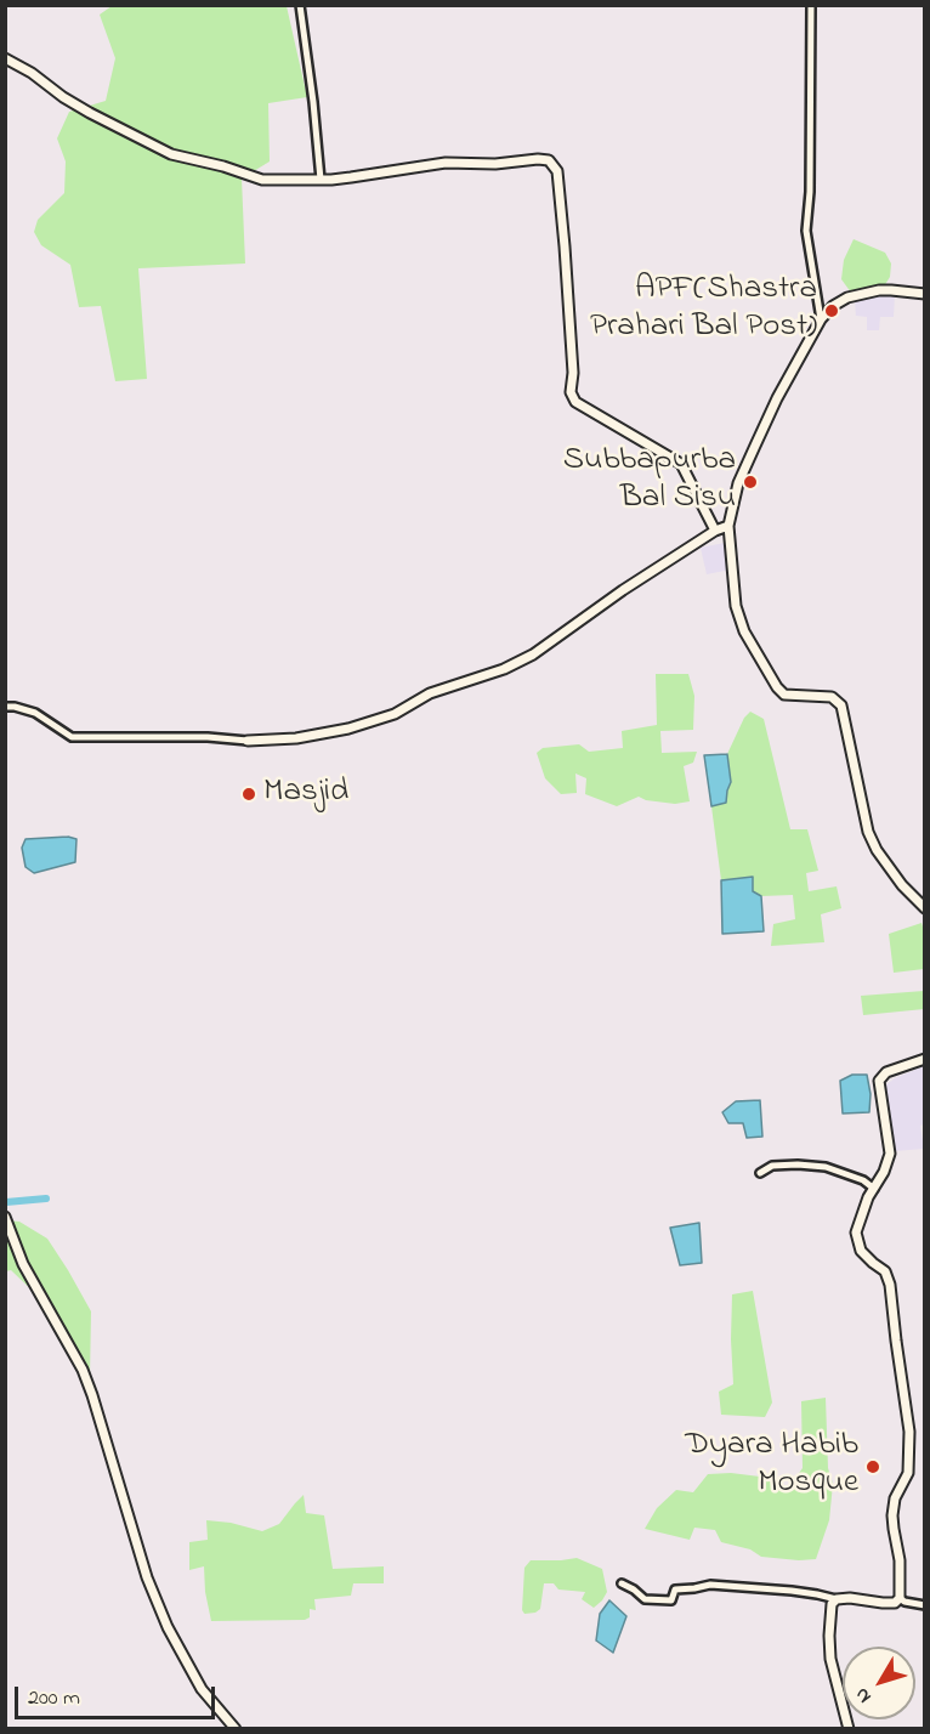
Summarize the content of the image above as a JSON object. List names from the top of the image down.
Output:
{
  "places": [
    "APF(Shastra Prahari Bal Post)",
    "Subbapurba Bal Sisu",
    "Masjid",
    "Dyara Habib Mosque"
  ],
  "scale_bar": "200 m",
  "north": "bottom left"
}
